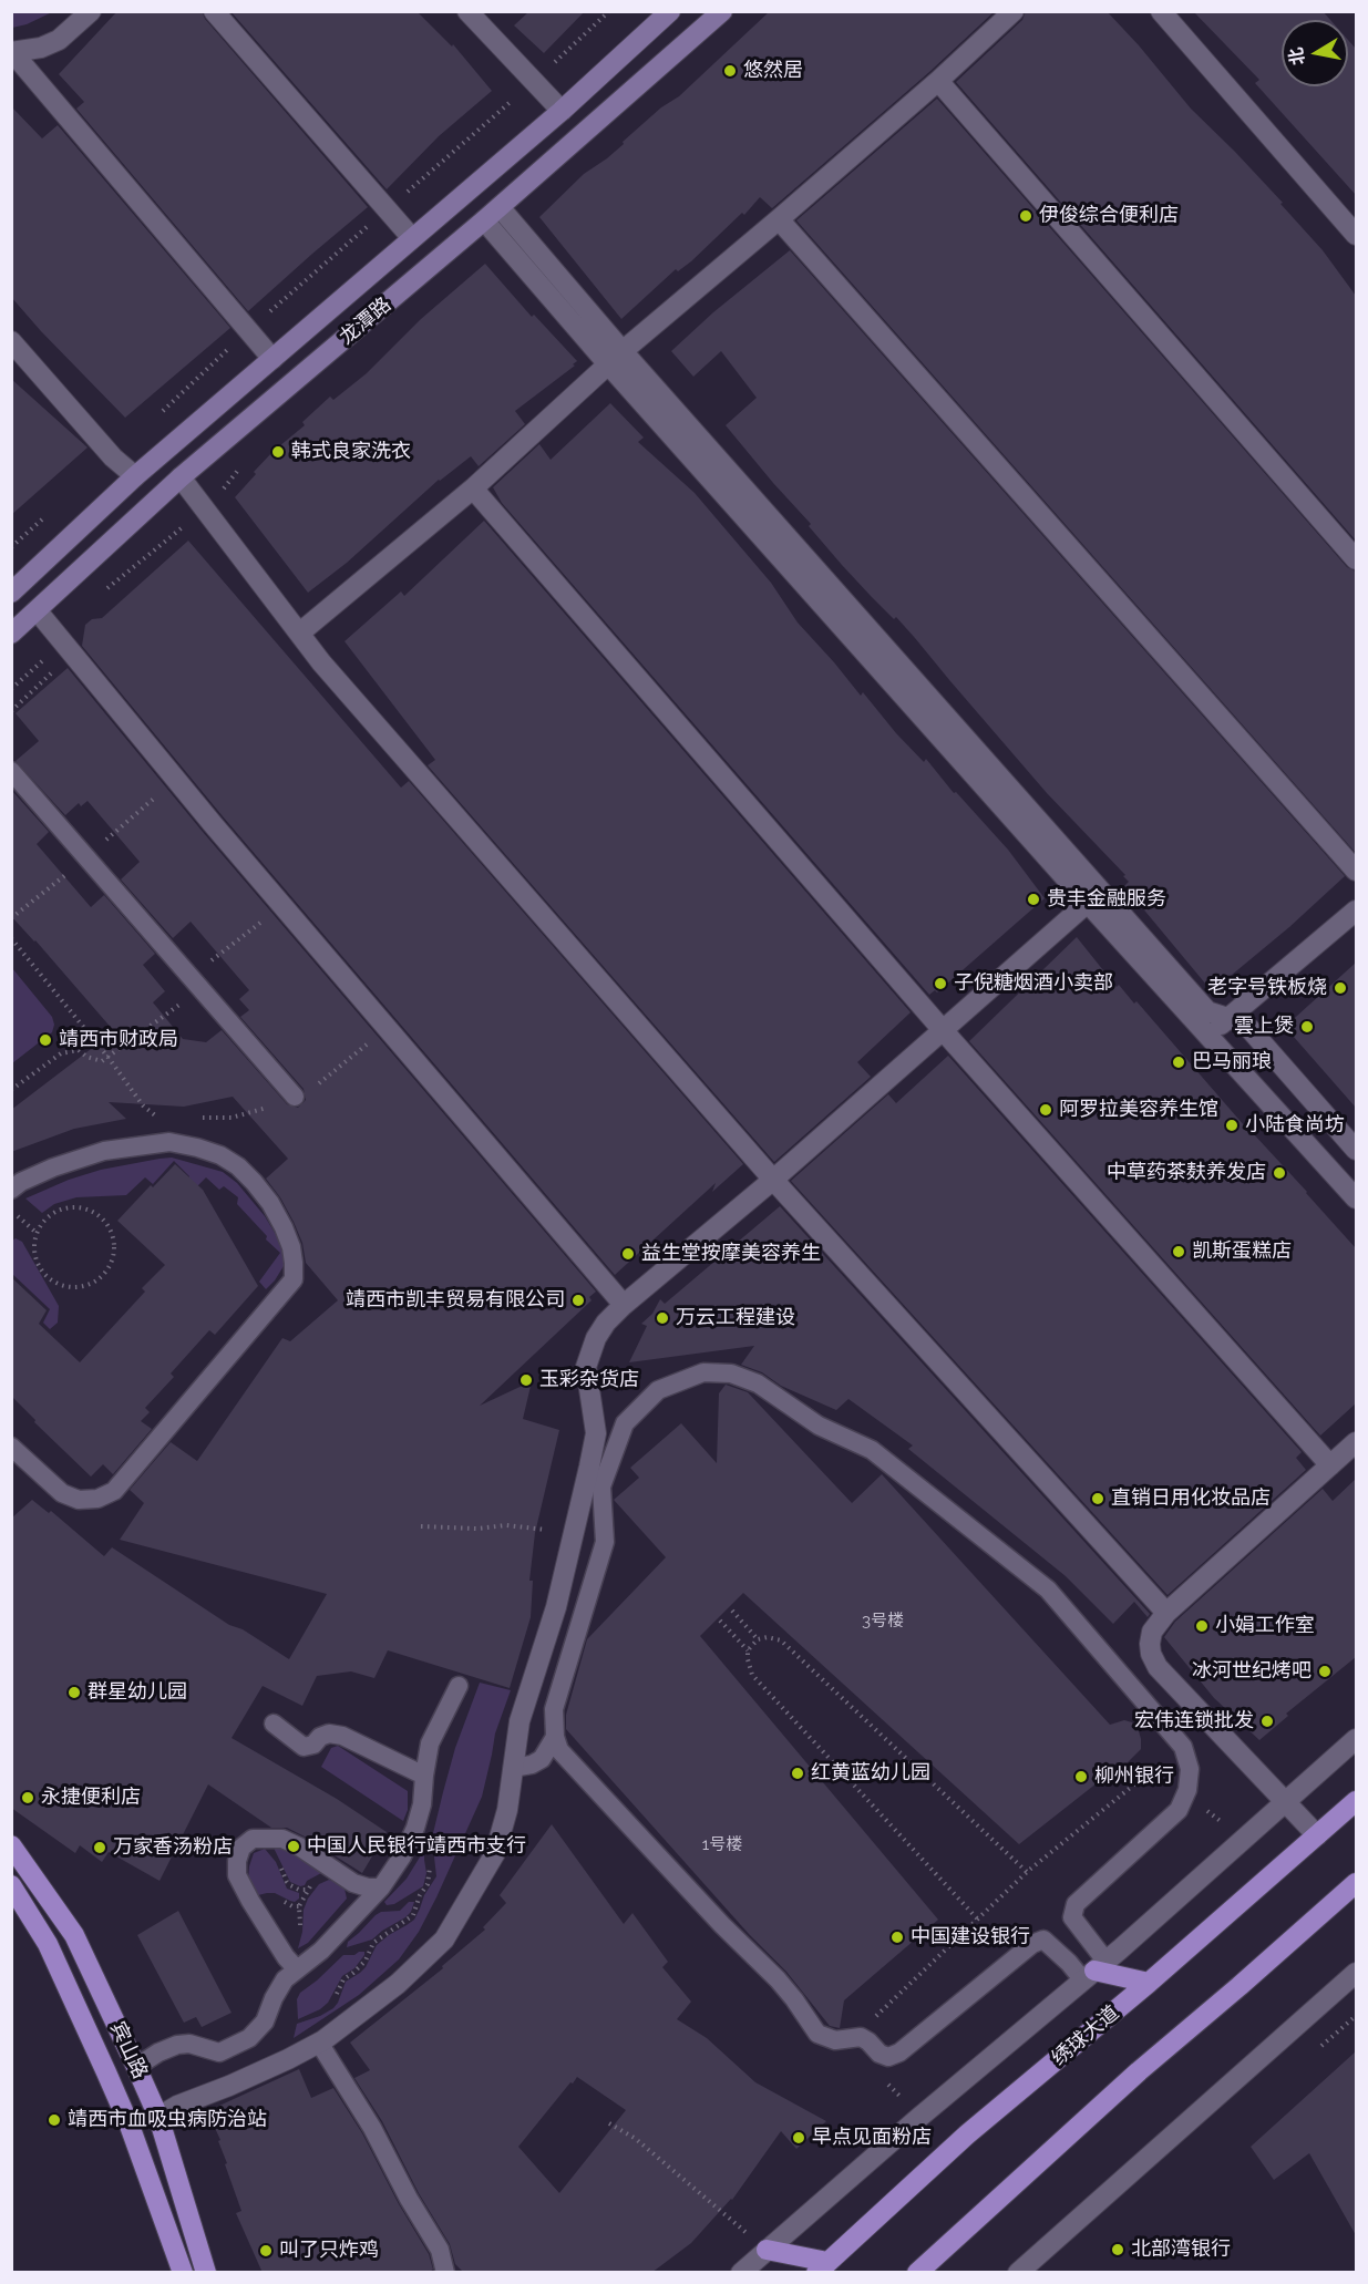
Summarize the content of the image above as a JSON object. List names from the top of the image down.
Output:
{
  "streets": {
    "main road": ["龙潭路", "绣球大道", "宾山路"]
  },
  "places": [
    "悠然居",
    "伊俊综合便利店",
    "韩式良家洗衣",
    "贵丰金融服务",
    "子倪糖烟酒小卖部",
    "老字号铁板烧",
    "雲上煲",
    "靖西市财政局",
    "巴马丽琅",
    "阿罗拉美容养生馆",
    "小陆食尚坊",
    "中草药茶麸养发店",
    "凯斯蛋糕店",
    "益生堂按摩美容养生",
    "靖西市凯丰贸易有限公司",
    "万云工程建设",
    "玉彩杂货店",
    "直销日用化妆品店",
    "小娟工作室",
    "冰河世纪烤吧",
    "群星幼儿园",
    "宏伟连锁批发",
    "红黄蓝幼儿园",
    "柳州银行",
    "永捷便利店",
    "中国人民银行靖西市支行",
    "万家香汤粉店",
    "中国建设银行",
    "靖西市血吸虫病防治站",
    "早点见面粉店",
    "北部湾银行",
    "叫了只炸鸡"
  ],
  "house_numbers": ["3号楼", "1号楼"],
  "north": "left"
}
